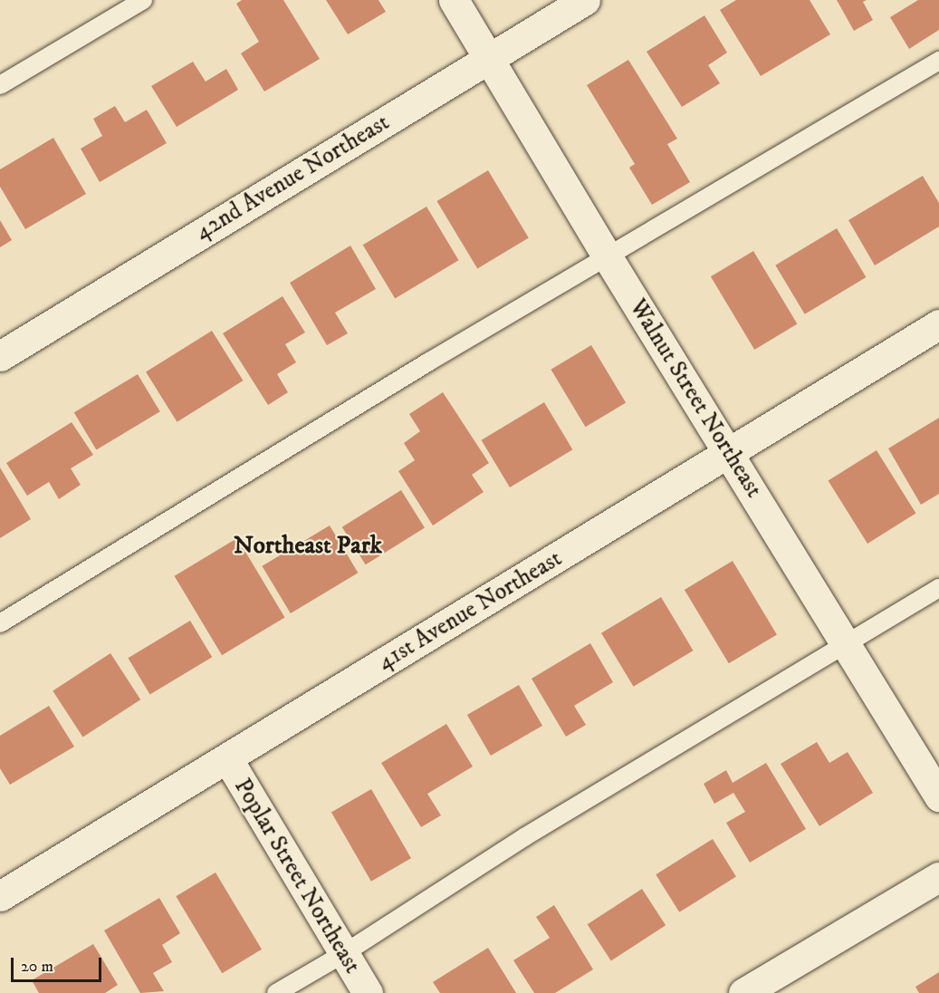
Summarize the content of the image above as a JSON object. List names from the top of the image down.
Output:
{
  "streets": {
    "street": [
      "42nd Avenue Northeast",
      "Walnut Street Northeast",
      "41st Avenue Northeast",
      "Poplar Street Northeast"
    ]
  },
  "crossings": [
    ["42nd Avenue Northeast", "Walnut Street Northeast"],
    ["Walnut Street Northeast", "41st Avenue Northeast"],
    ["41st Avenue Northeast", "Poplar Street Northeast"]
  ],
  "districts": ["Northeast Park"],
  "scale_bar": "20 m"
}
